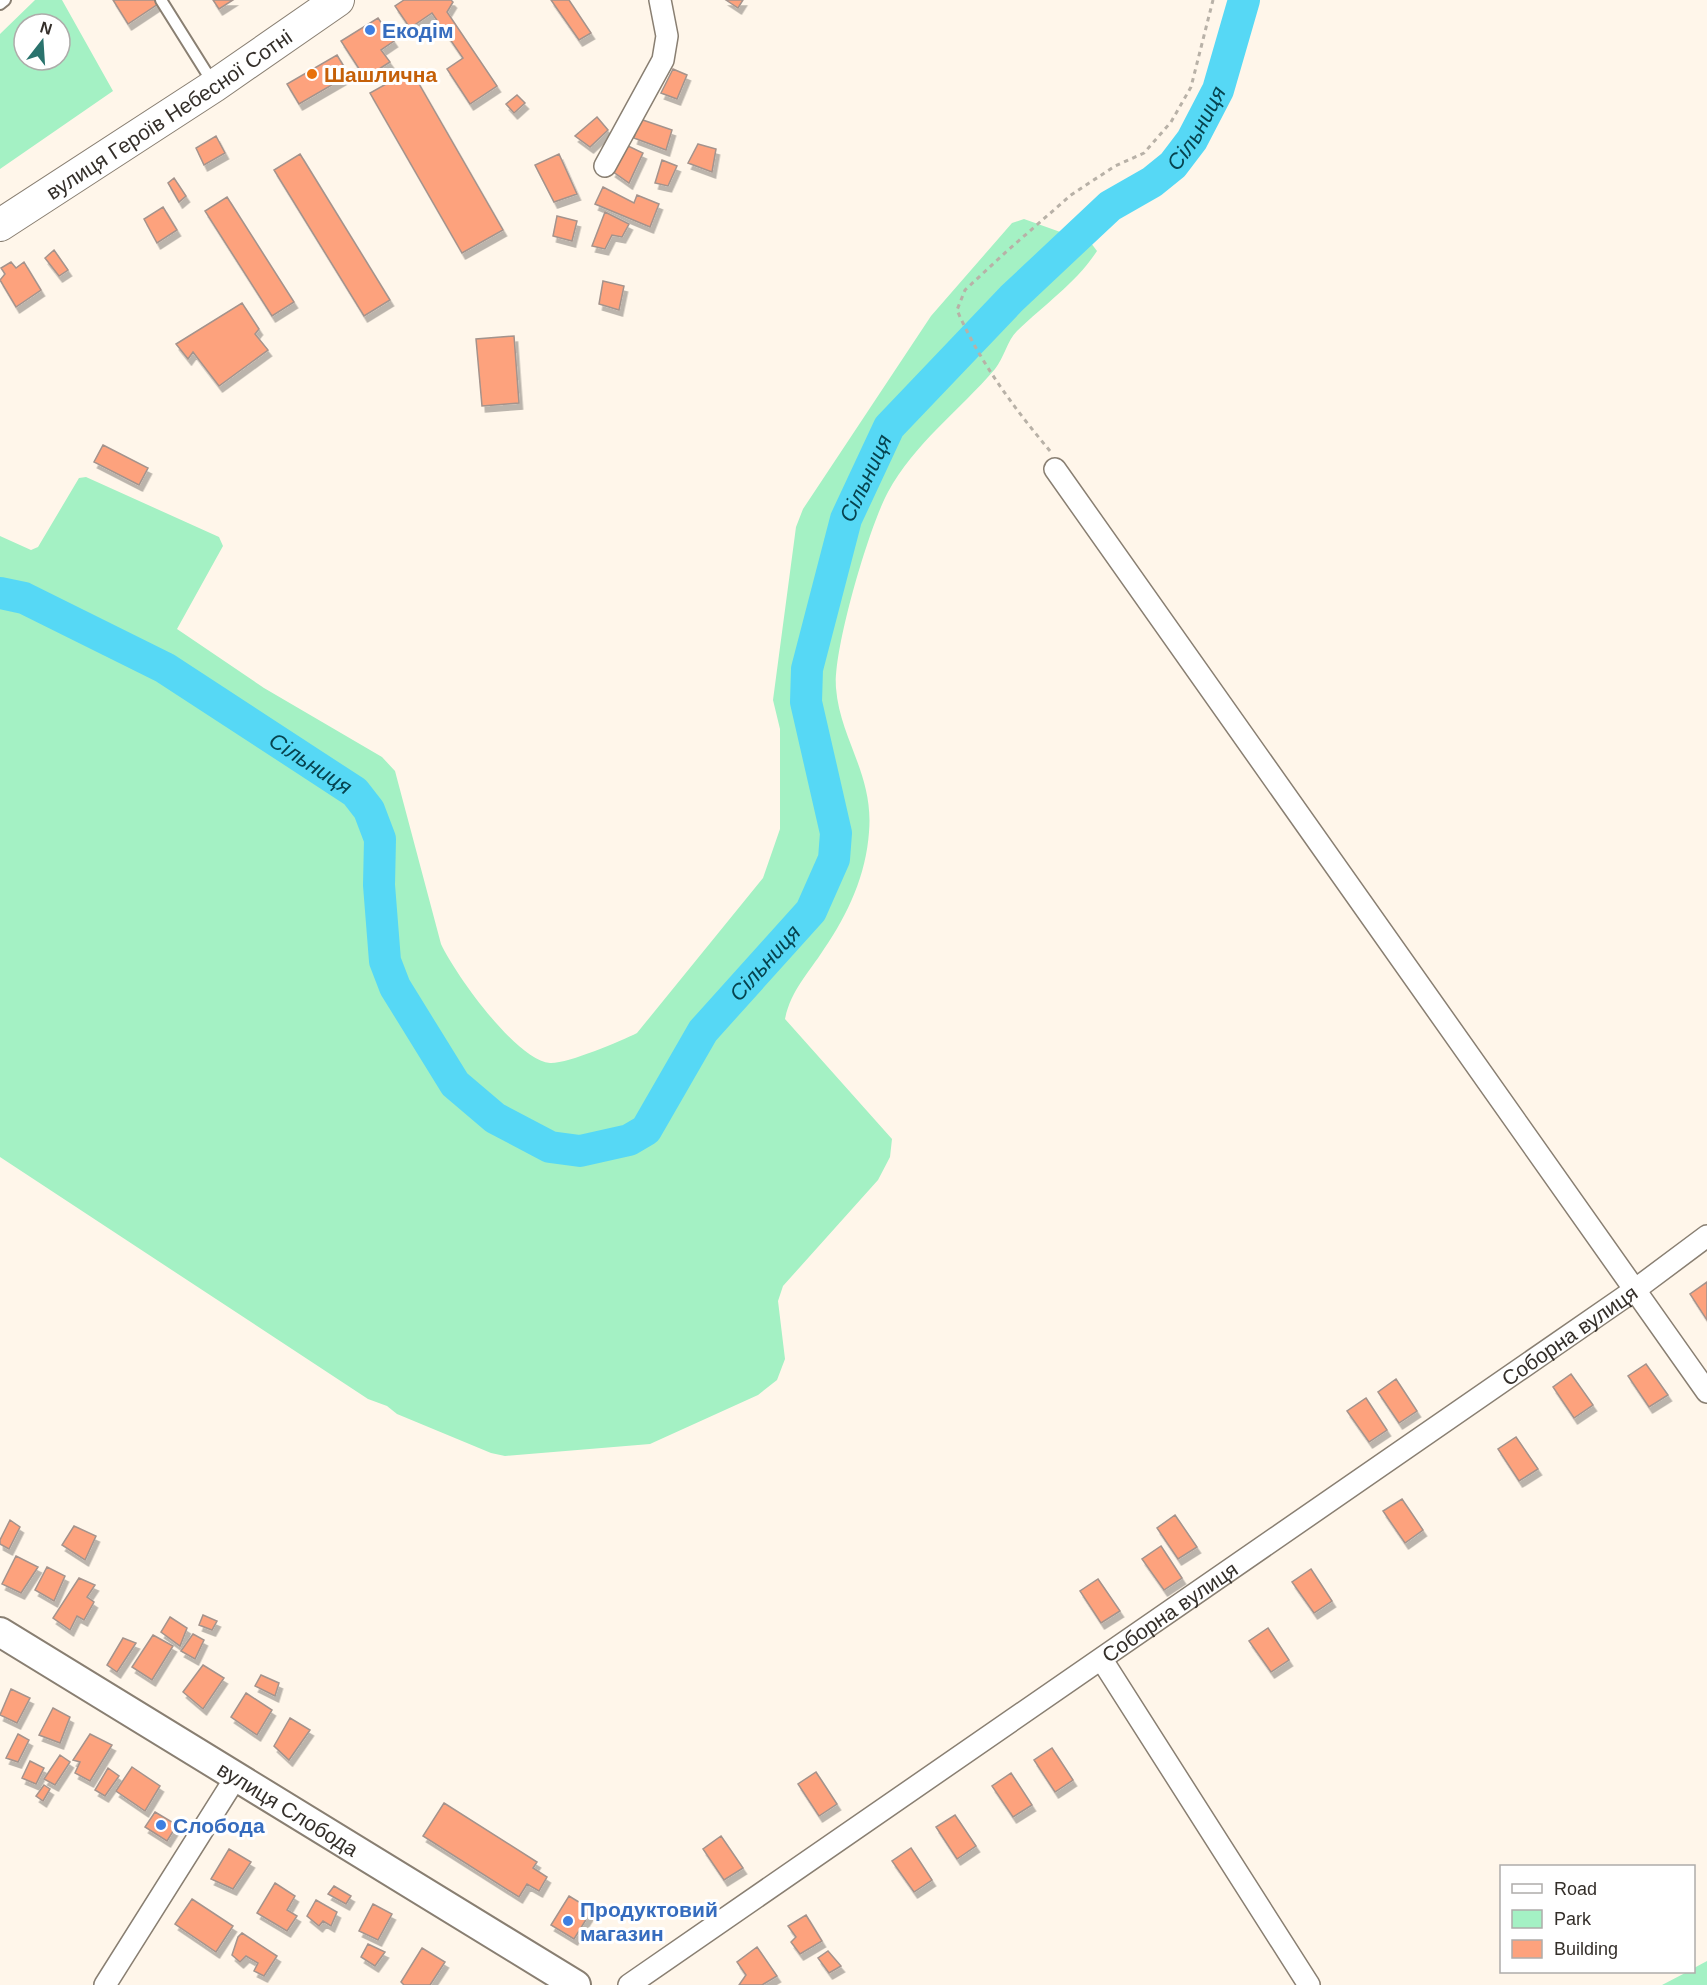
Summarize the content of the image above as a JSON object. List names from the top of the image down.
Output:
{
  "streets": {
    "main road": ["вулиця Героїв Небесної Сотні"],
    "street": ["Соборна вулиця", "вулиця Слобода"]
  },
  "water": ["Сільниця"],
  "places": [
    "Екодім",
    "Шашлична",
    "Слобода",
    "Продуктовий магазин"
  ],
  "legend": ["Road", "Park", "Building"],
  "north": "top"
}
